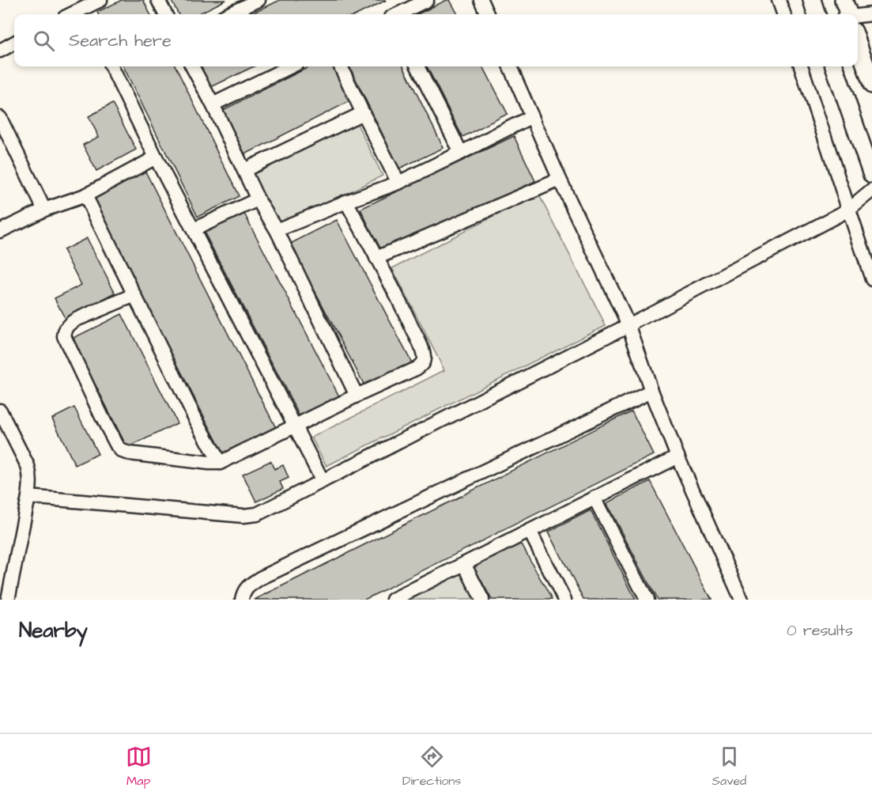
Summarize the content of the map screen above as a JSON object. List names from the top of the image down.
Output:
{
  "page": {
    "search": "Search here",
    "heading": ["Nearby", "0 results"],
    "nav": ["Map", "Directions", "Saved"]
  }
}
